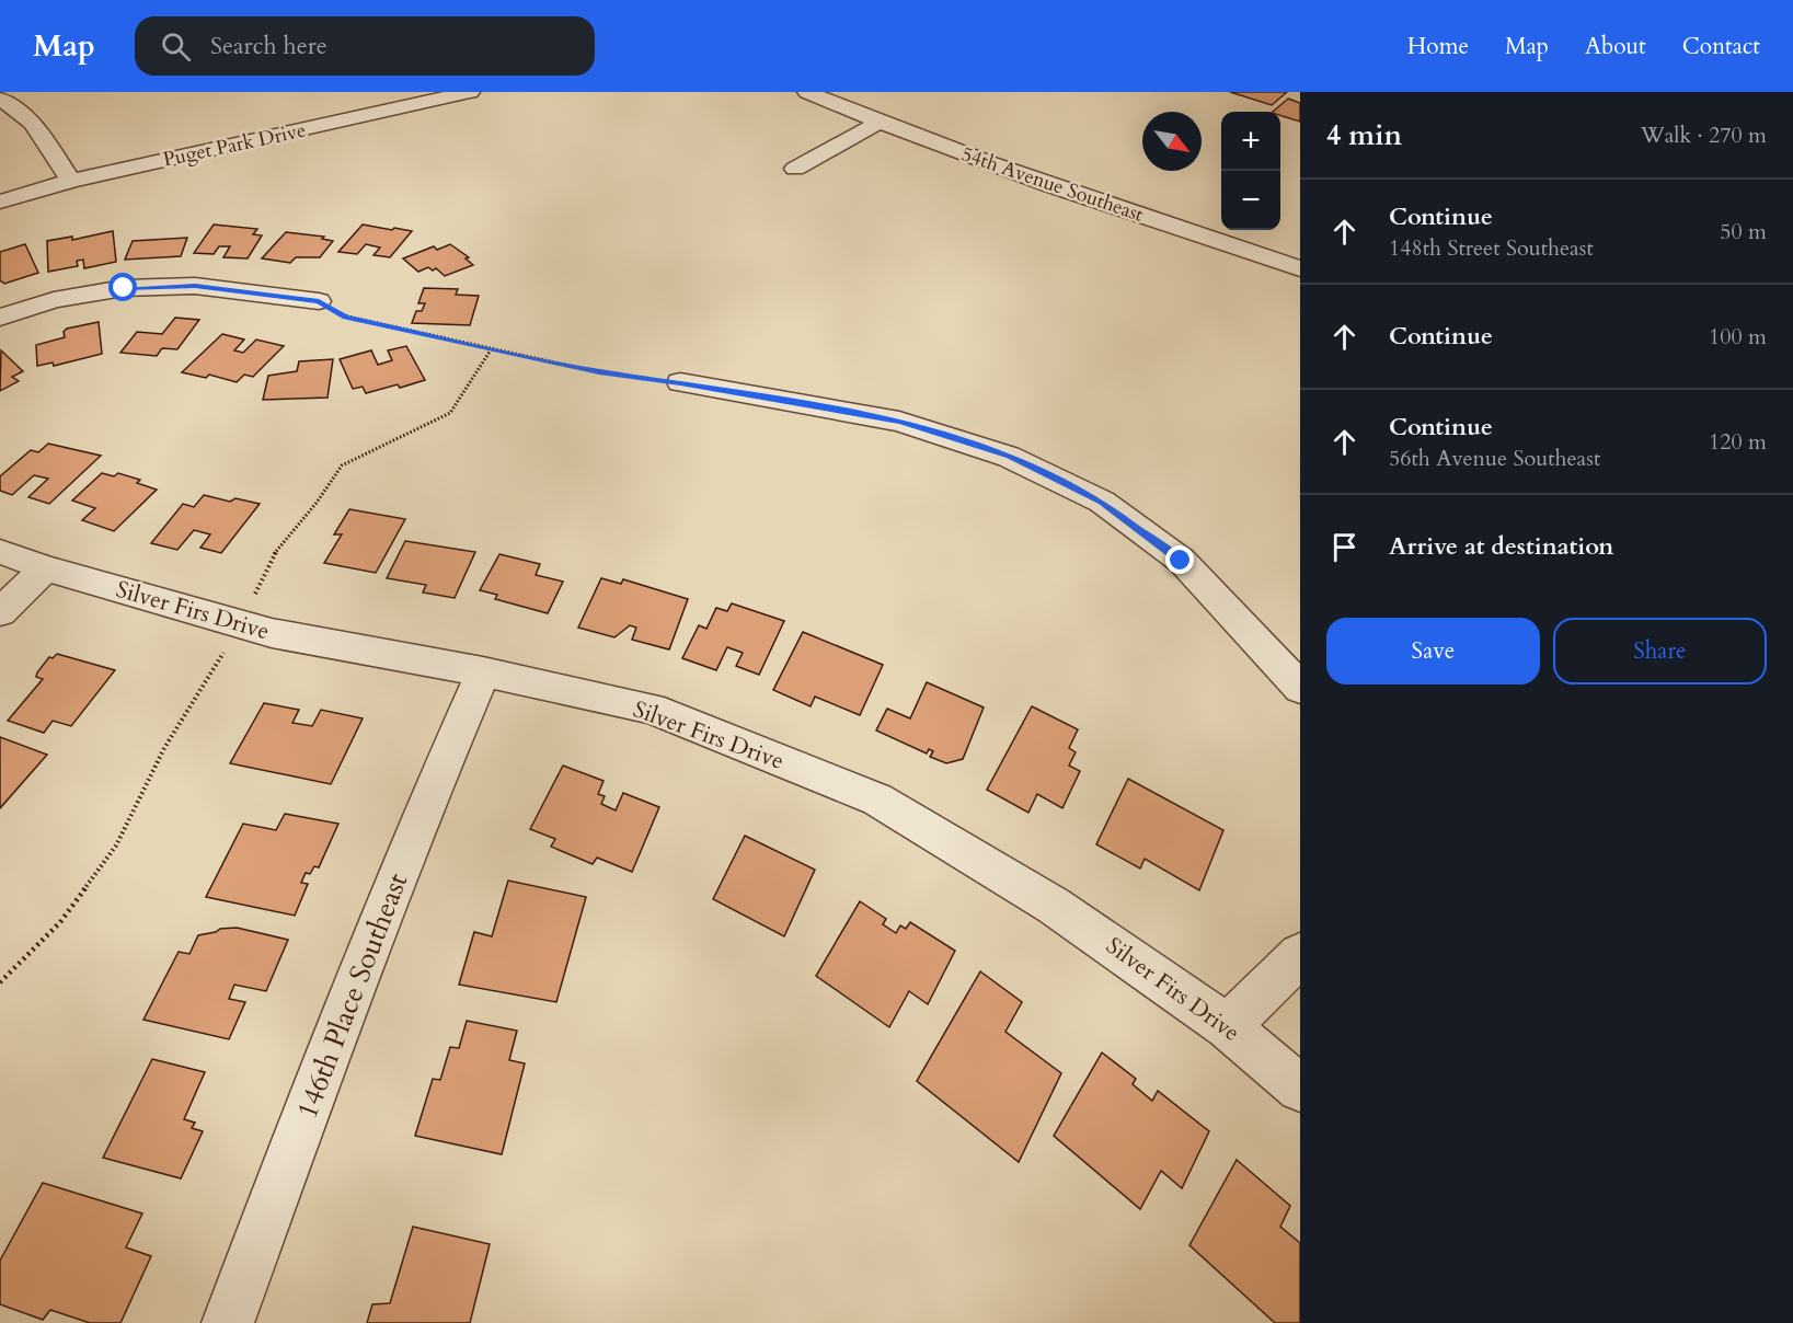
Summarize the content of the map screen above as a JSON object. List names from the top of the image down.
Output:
{
  "streets": {
    "street": [
      "Puget Park Drive",
      "54th Avenue Southeast",
      "Silver Firs Drive",
      "146th Place Southeast"
    ]
  },
  "crossings": [
    ["Silver Firs Drive", "146th Place Southeast"]
  ],
  "north": "bottom right",
  "page": {
    "header": "Map",
    "search": "Search here",
    "nav": [
      "Home",
      "Map",
      "About",
      "Contact"
    ],
    "heading": ["4 min", "Walk · 270 m"],
    "map_buttons": ["+", "−"],
    "list": [
      ["Continue", "148th Street Southeast", "50 m"],
      ["Continue", "100 m"],
      ["Continue", "56th Avenue Southeast", "120 m"],
      "Arrive at destination"
    ],
    "buttons": ["Save", "Share"]
  }
}
